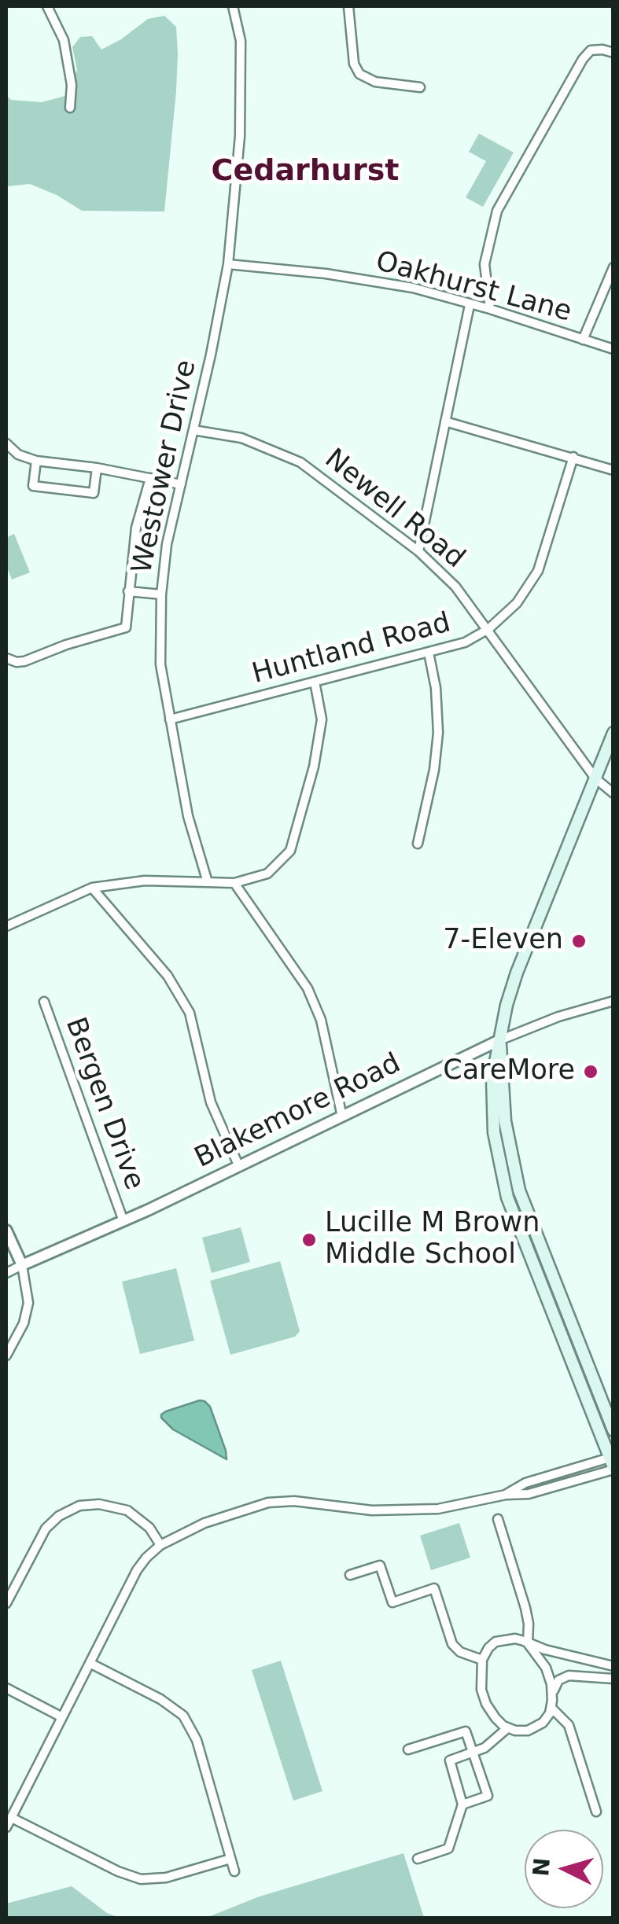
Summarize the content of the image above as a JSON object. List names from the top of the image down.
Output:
{
  "streets": {
    "street": [
      "Oakhurst Lane",
      "Westower Drive",
      "Newell Road",
      "Huntland Road",
      "Bergen Drive",
      "Blakemore Road"
    ]
  },
  "crossings": [
    ["Oakhurst Lane", "Westower Drive"],
    ["Westower Drive", "Newell Road"],
    ["Westower Drive", "Huntland Road"],
    ["Newell Road", "Huntland Road"],
    ["Bergen Drive", "Blakemore Road"]
  ],
  "districts": ["Cedarhurst"],
  "places": ["7-Eleven", "CareMore", "Lucille M Brown Middle School"],
  "north": "left"
}
